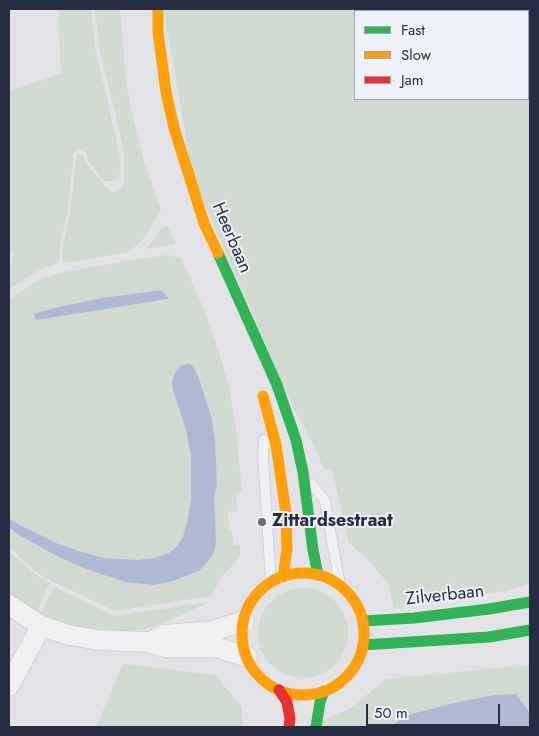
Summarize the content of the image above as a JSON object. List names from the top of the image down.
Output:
{
  "streets": {
    "main road": ["Heerbaan", "Zilverbaan"]
  },
  "crossings": [
    ["Heerbaan", "Zilverbaan"]
  ],
  "places": ["Zittardsestraat"],
  "legend": ["Fast", "Slow", "Jam"],
  "scale_bar": "50 m"
}
